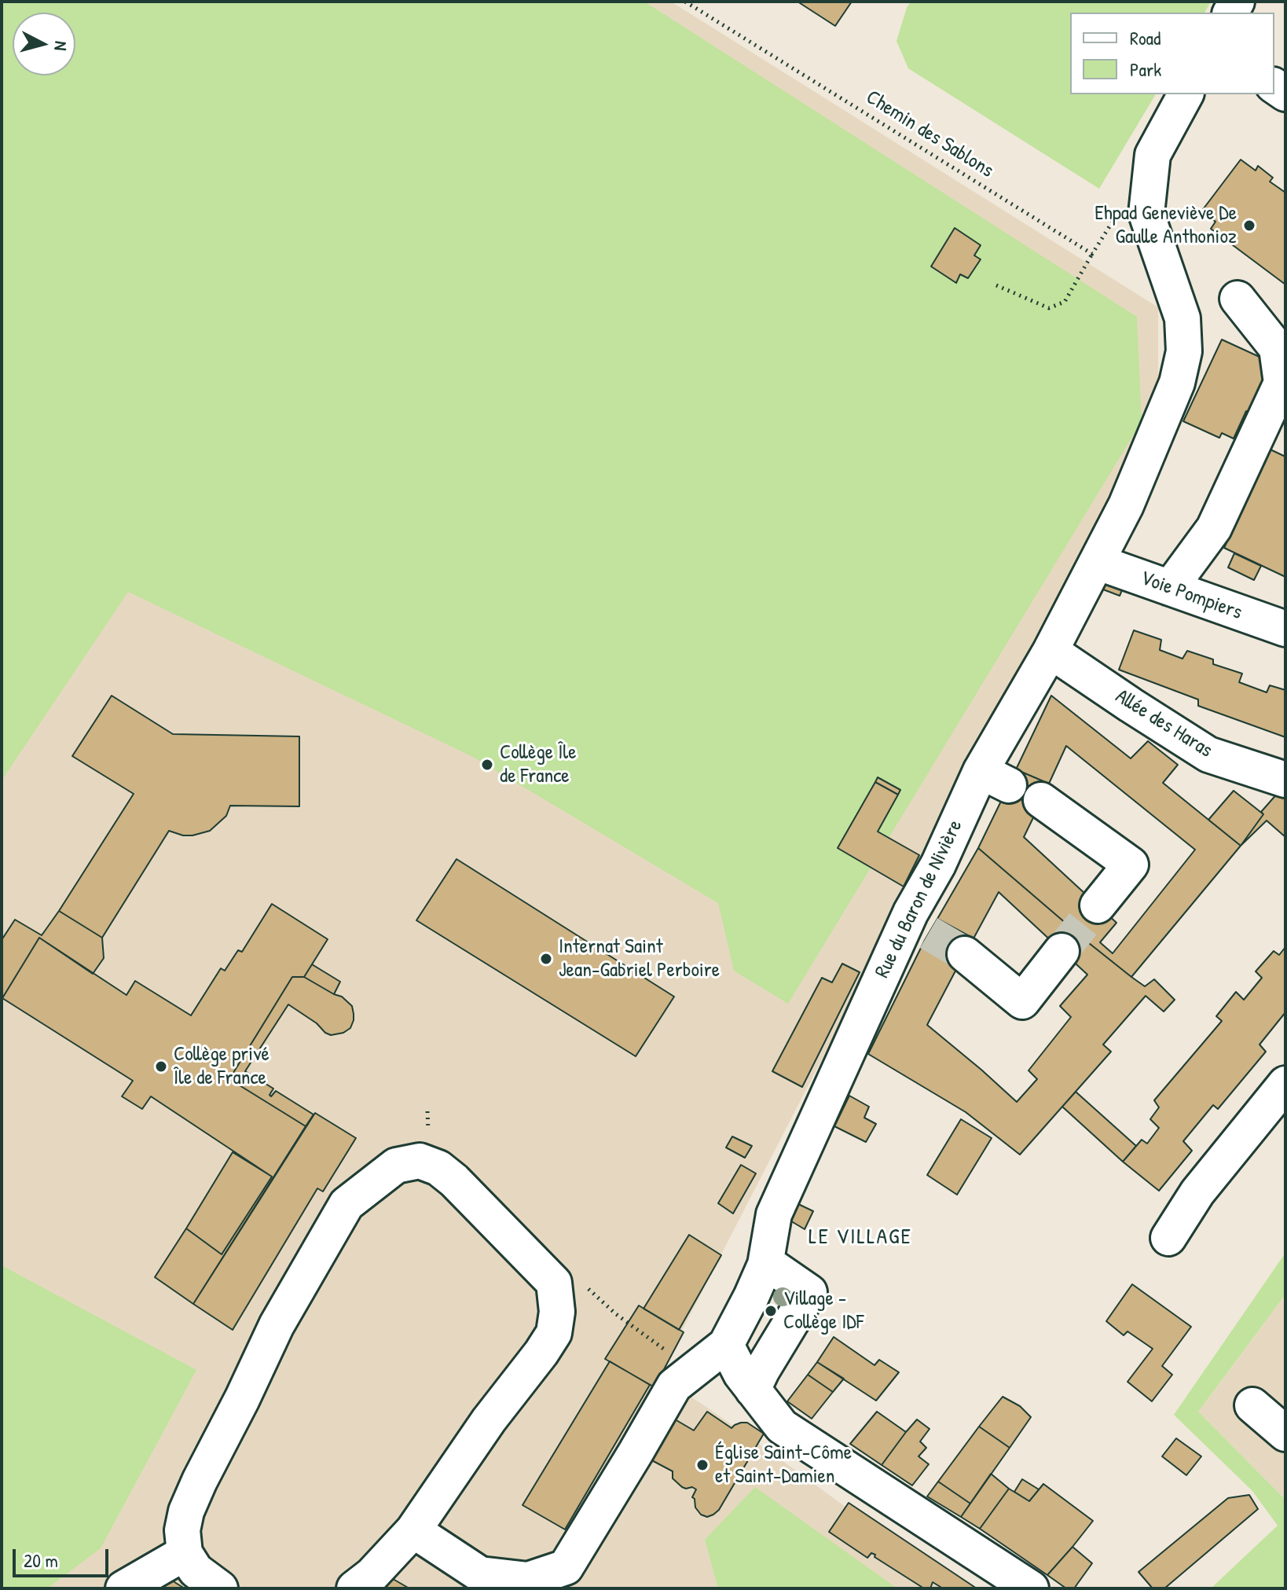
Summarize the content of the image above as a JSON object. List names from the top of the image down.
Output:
{
  "streets": {
    "street": ["Voie Pompiers", "Allée des Haras", "Rue du Baron de Nivière"],
    "path": ["Chemin des Sablons"]
  },
  "crossings": [
    ["Voie Pompiers", "Rue du Baron de Nivière"],
    ["Allée des Haras", "Rue du Baron de Nivière"]
  ],
  "districts": ["LE VILLAGE"],
  "places": [
    "Ehpad Geneviève De Gaulle Anthonioz",
    "Collège Île de France",
    "Internat Saint Jean-Gabriel Perboire",
    "Collège privé Île de France",
    "Village - Collège IDF",
    "Église Saint-Côme et Saint-Damien"
  ],
  "legend": ["Road", "Park"],
  "scale_bar": "20 m",
  "north": "right"
}
